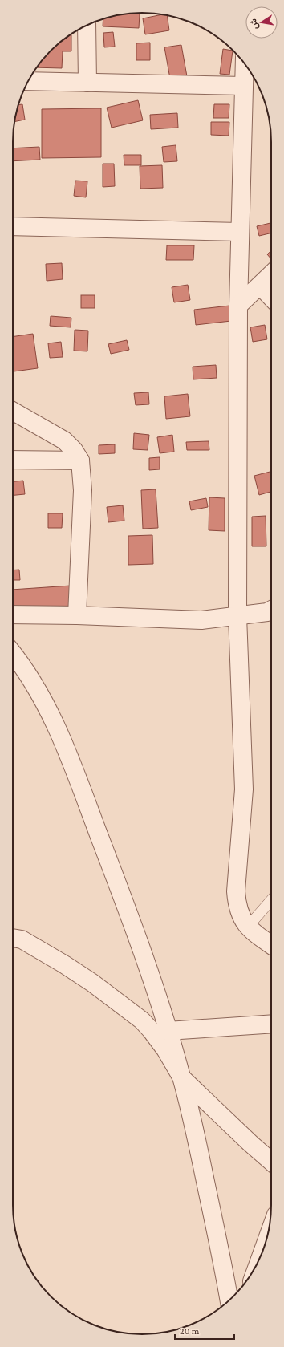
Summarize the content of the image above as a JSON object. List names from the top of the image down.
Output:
{
  "scale_bar": "20 m",
  "north": "left"
}
